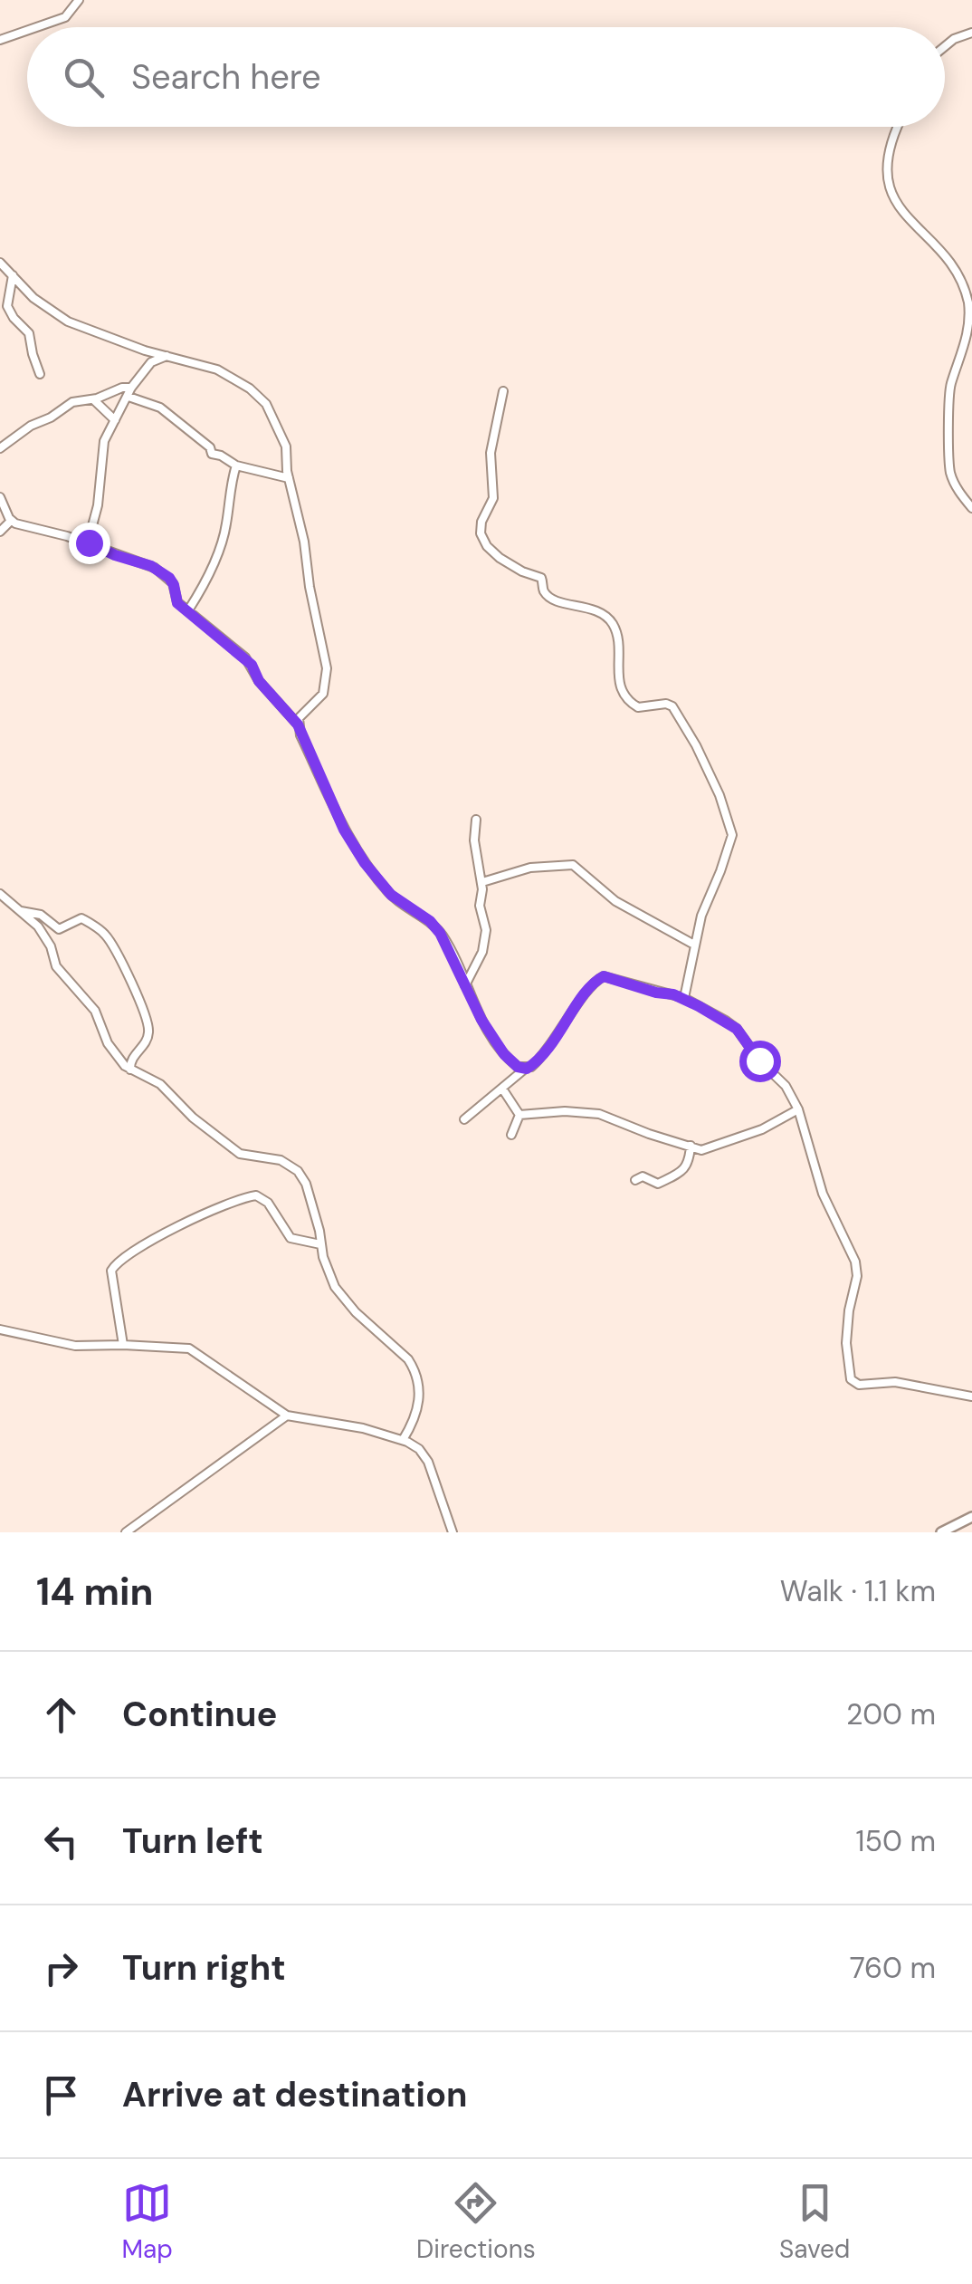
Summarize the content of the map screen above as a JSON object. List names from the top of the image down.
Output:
{
  "page": {
    "search": "Search here",
    "heading": ["14 min", "Walk · 1.1 km"],
    "list": [
      ["Continue", "200 m"],
      ["Turn left", "150 m"],
      ["Turn right", "760 m"],
      "Arrive at destination"
    ],
    "nav": ["Map", "Directions", "Saved"]
  }
}
